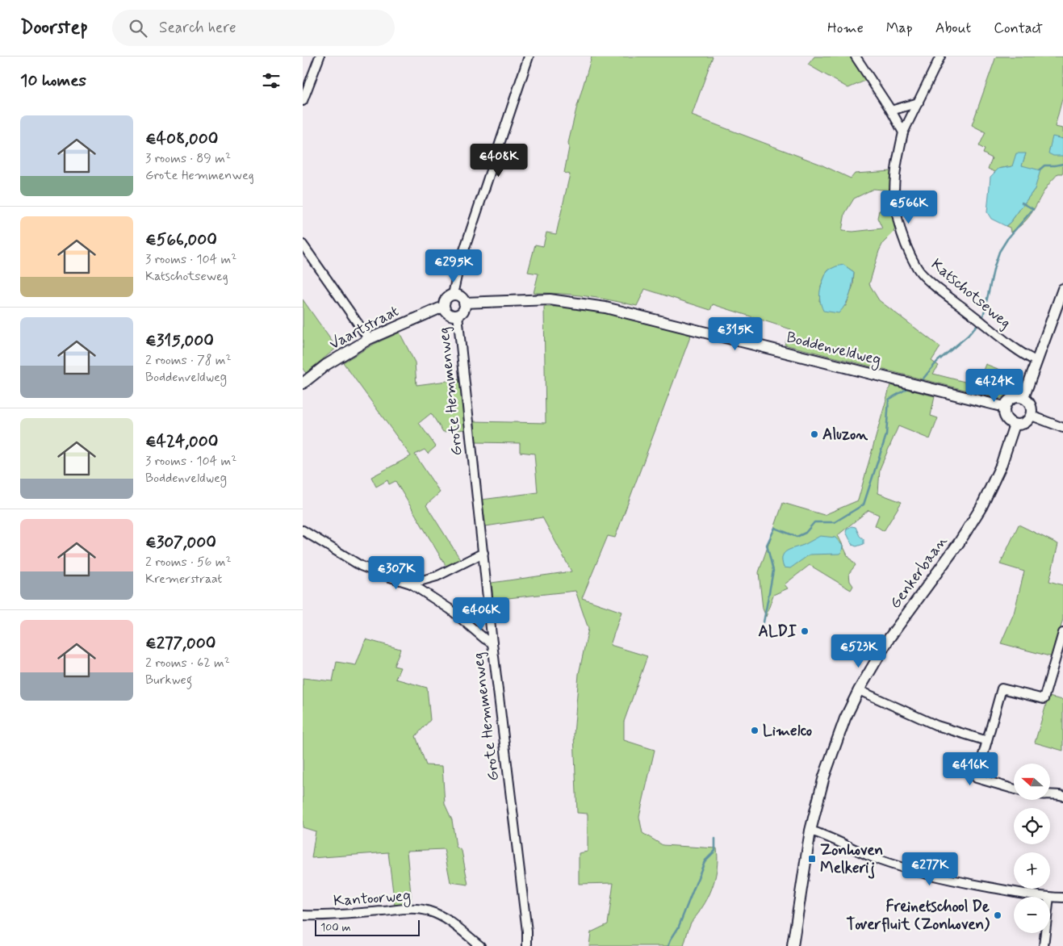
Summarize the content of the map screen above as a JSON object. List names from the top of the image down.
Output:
{
  "streets": {
    "street": [
      "Katschotseweg",
      "Vaartstraat",
      "Boddenveldweg",
      "Grote Hemmenweg",
      "Genkerbaan",
      "Kantoorweg"
    ]
  },
  "crossings": [
    ["Vaartstraat", "Boddenveldweg"],
    ["Vaartstraat", "Grote Hemmenweg"],
    ["Boddenveldweg", "Grote Hemmenweg"],
    ["Boddenveldweg", "Genkerbaan"]
  ],
  "places": {
    "other": [
      "Aluzon",
      "ALDI",
      "Limelco",
      "Freinetschool De Toverfluit (Zonhoven)"
    ],
    "transit": ["Zonhoven Melkerij"]
  },
  "scale_bar": "100 m",
  "north": "left",
  "page": {
    "header": "Doorstep",
    "search": "Search here",
    "nav": [
      "Home",
      "Map",
      "About",
      "Contact"
    ],
    "heading": "10 homes",
    "list": [
      {
        "name": "€408,000",
        "note": "3 rooms · 89 m² · Grote Hemmenweg"
      },
      {
        "name": "€566,000",
        "note": "3 rooms · 104 m² · Katschotseweg"
      },
      {
        "name": "€315,000",
        "note": "2 rooms · 78 m² · Boddenveldweg"
      },
      {
        "name": "€424,000",
        "note": "3 rooms · 104 m² · Boddenveldweg"
      },
      {
        "name": "€307,000",
        "note": "2 rooms · 56 m² · Kremerstraat"
      },
      {
        "name": "€277,000",
        "note": "2 rooms · 62 m² · Burkweg"
      }
    ],
    "price": [
      "€408K",
      "€566K",
      "€295K",
      "€315K",
      "€424K",
      "€307K",
      "€406K",
      "€523K",
      "€416K",
      "€277K"
    ],
    "map_buttons": ["+", "−"],
    "scale": "100 m"
  }
}
